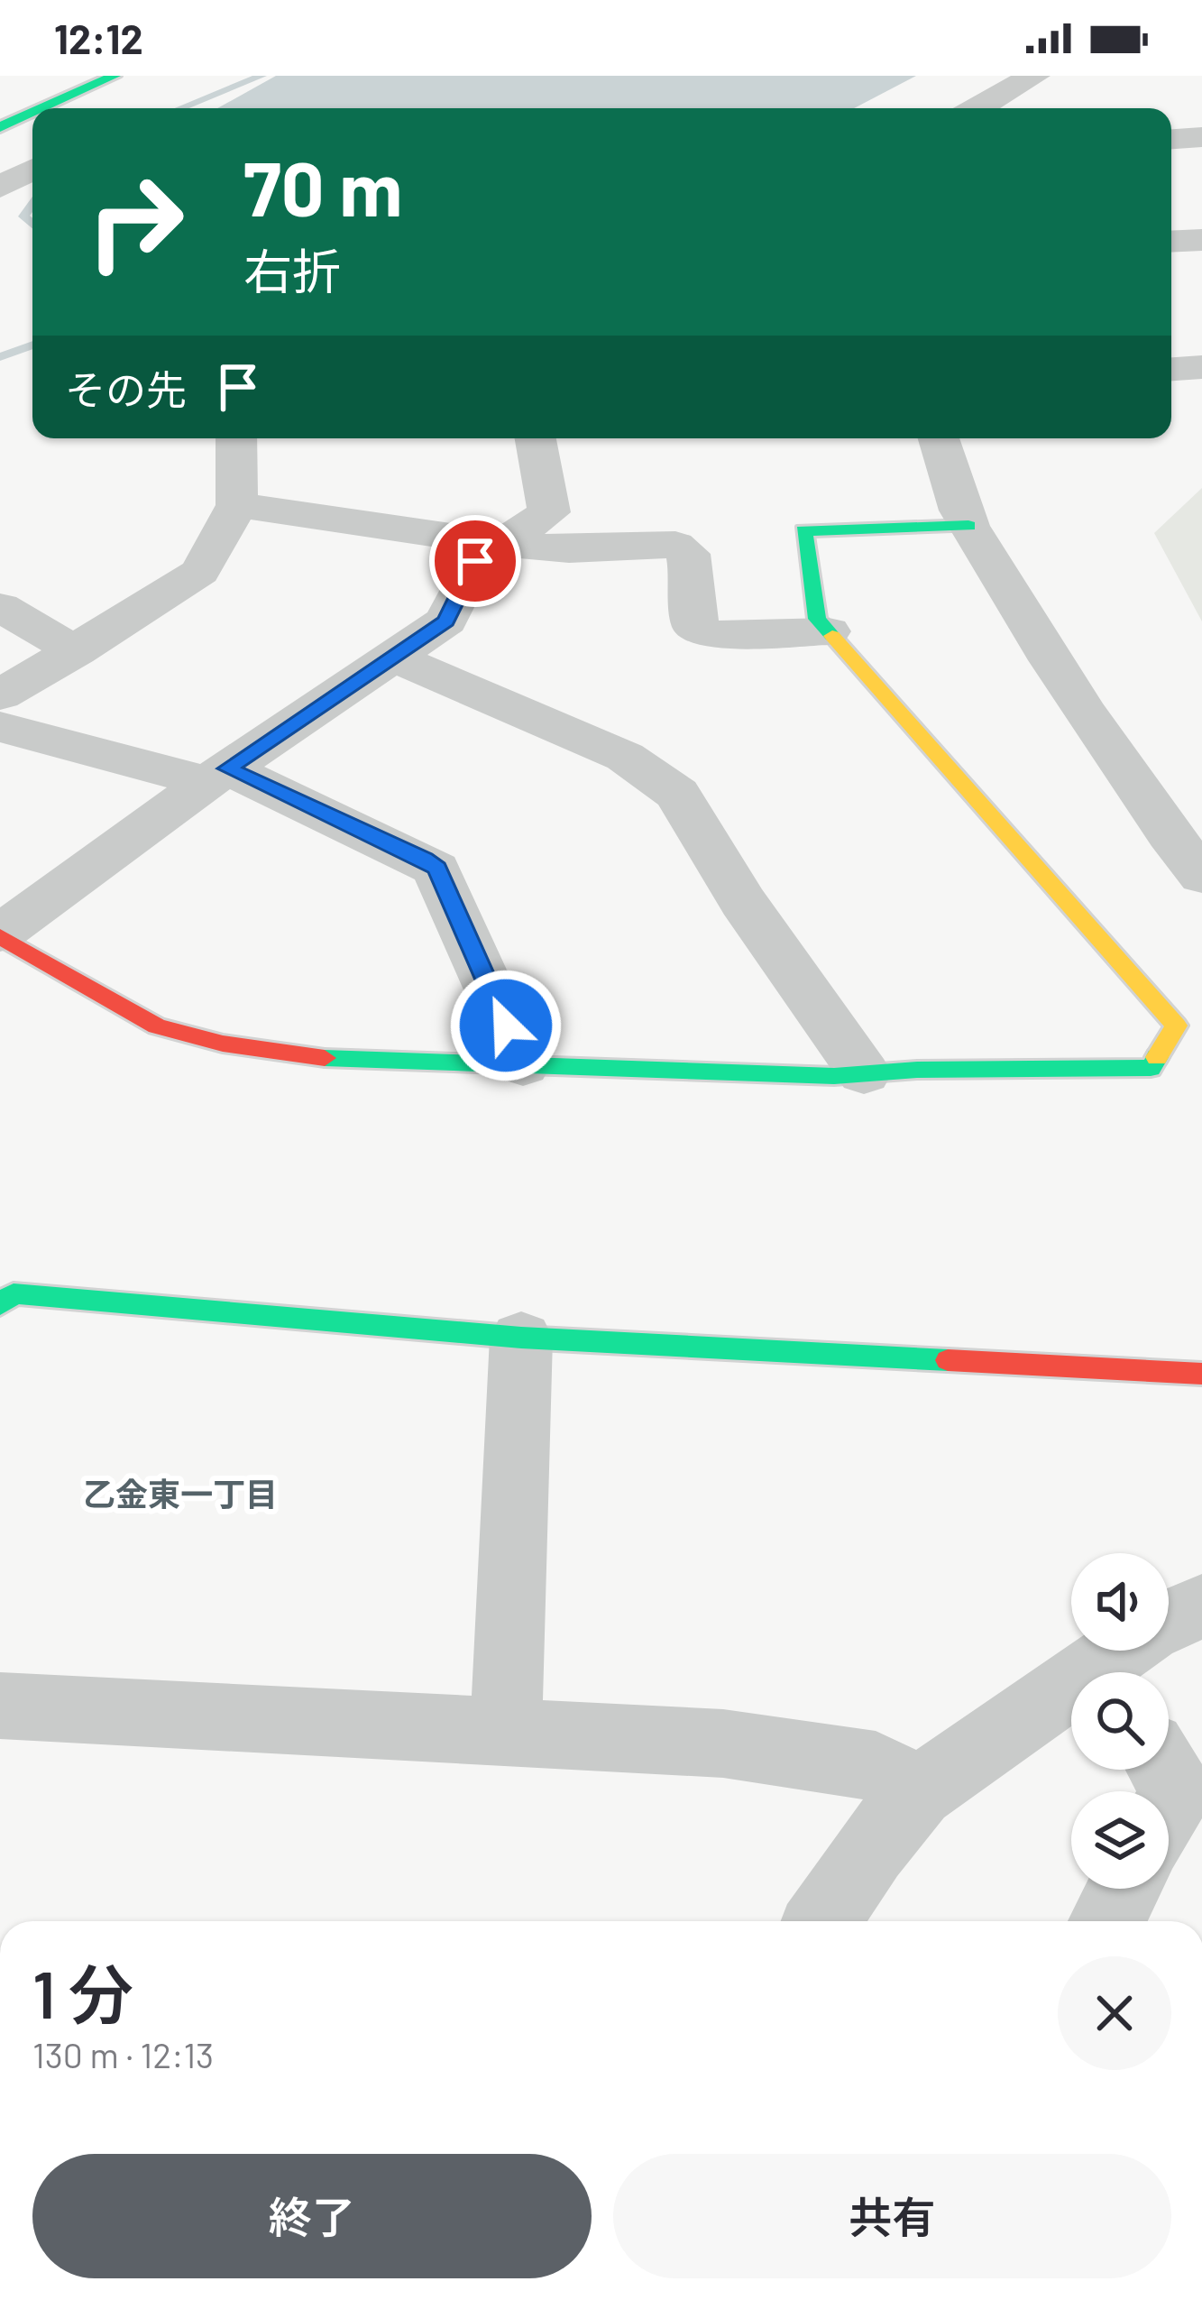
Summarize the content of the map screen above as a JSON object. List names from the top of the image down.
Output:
{
  "districts": ["乙金東一丁目"],
  "page": {
    "status": "12:12",
    "turn": ["70 m", "右折"],
    "then": "その先",
    "heading": ["1 分", "130 m · 12:13"],
    "buttons": ["終了", "共有"]
  }
}
